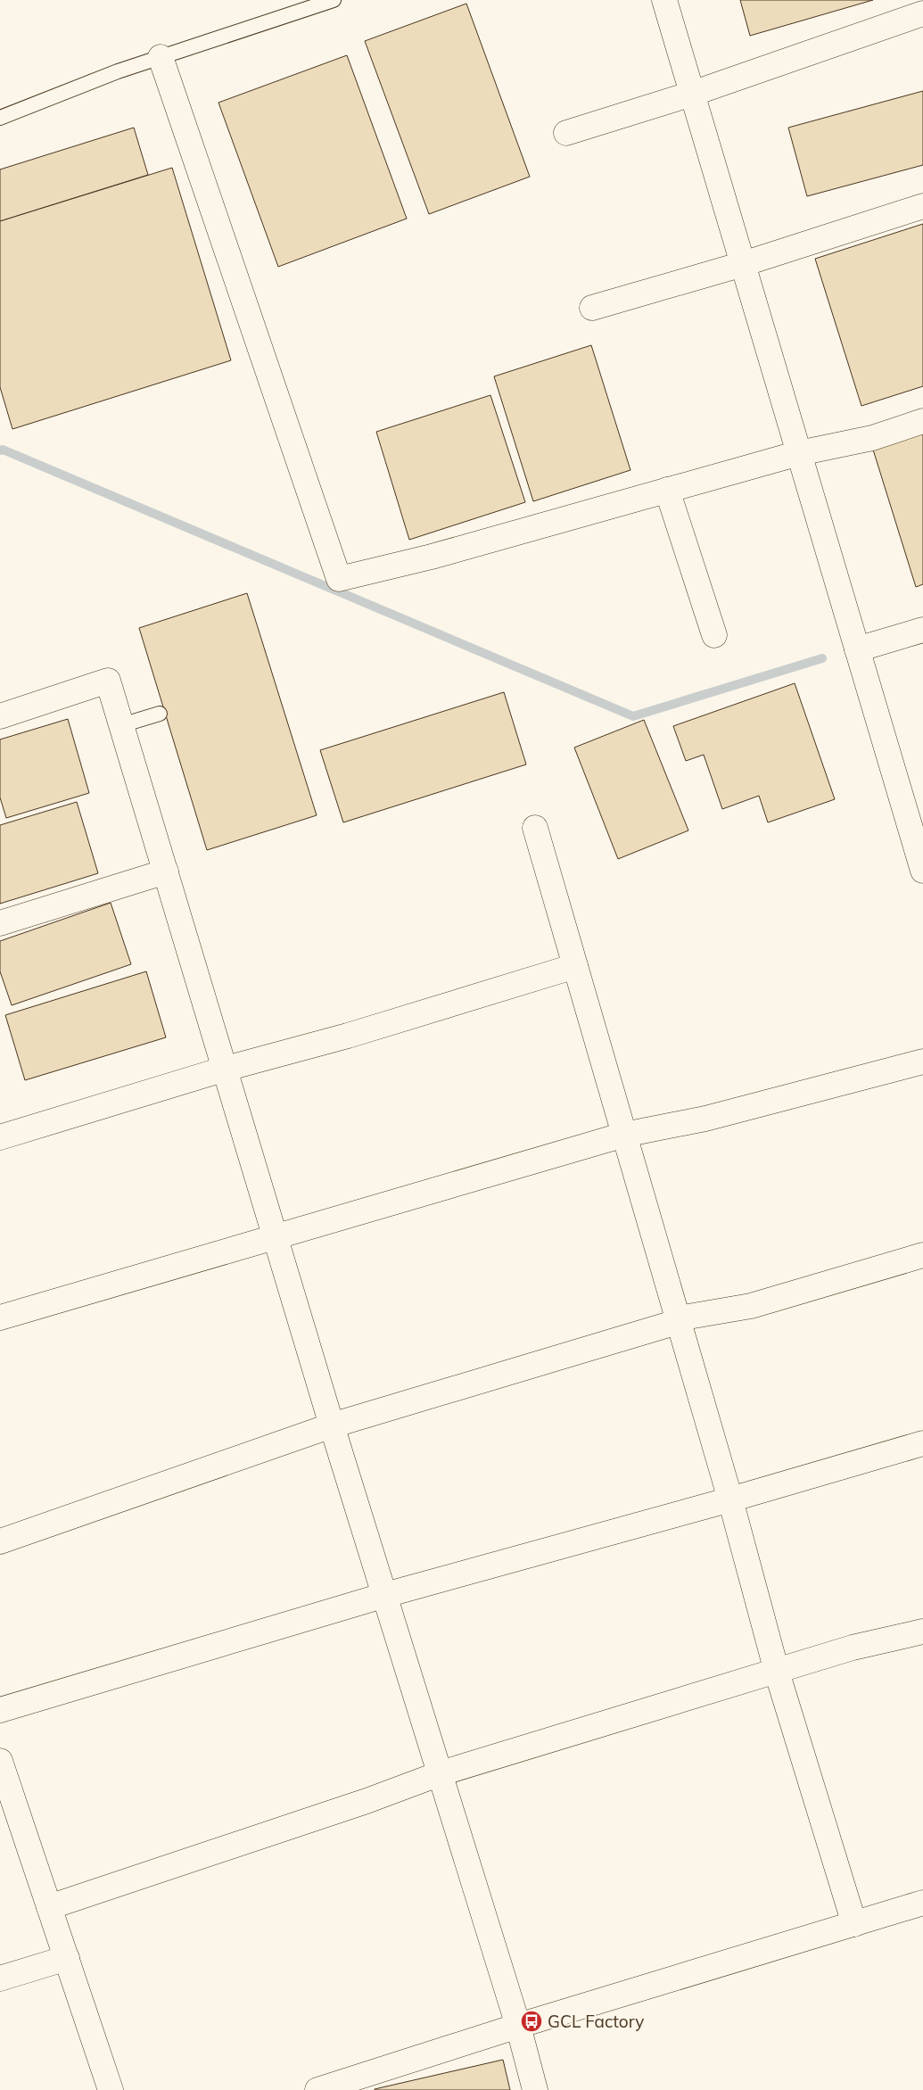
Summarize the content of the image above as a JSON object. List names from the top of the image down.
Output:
{
  "places": {
    "bus stop": ["GCL Factory"]
  }
}
